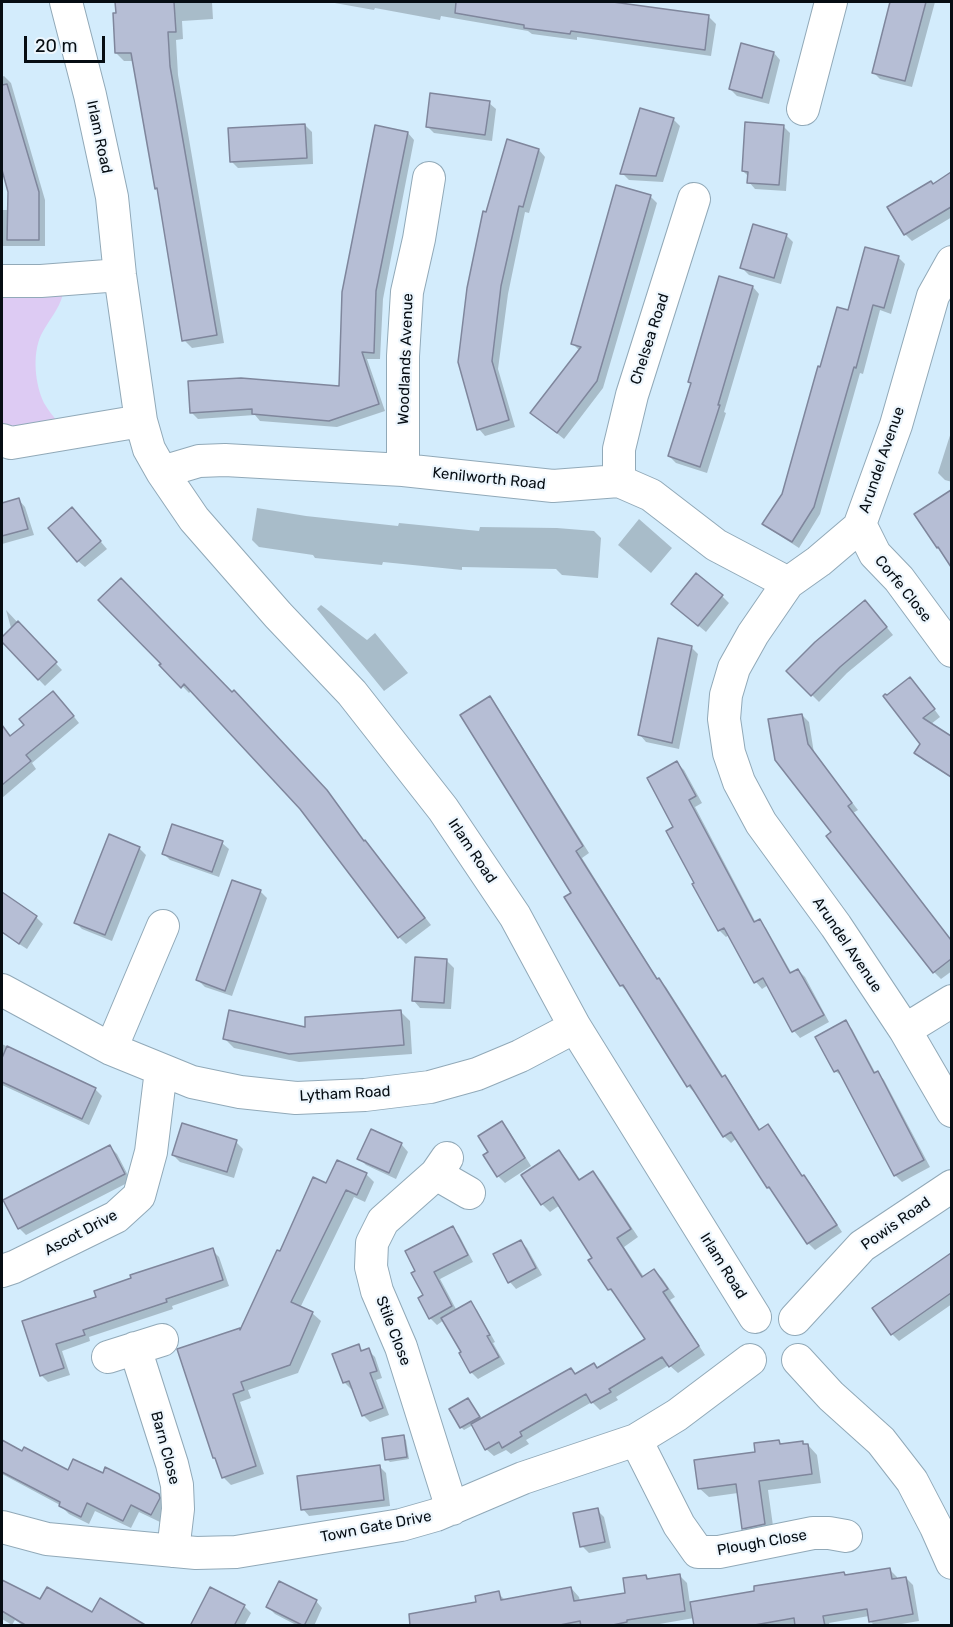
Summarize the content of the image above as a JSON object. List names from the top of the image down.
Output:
{
  "streets": {
    "street": [
      "Irlam Road",
      "Chelsea Road",
      "Woodlands Avenue",
      "Arundel Avenue",
      "Kenilworth Road",
      "Corfe Close",
      "Lytham Road",
      "Powis Road",
      "Ascot Drive",
      "Stile Close",
      "Barn Close",
      "Town Gate Drive",
      "Plough Close"
    ]
  },
  "crossings": [
    ["Irlam Road", "Kenilworth Road"],
    ["Irlam Road", "Lytham Road"],
    ["Irlam Road", "Powis Road"],
    ["Irlam Road", "Town Gate Drive"],
    ["Chelsea Road", "Kenilworth Road"],
    ["Woodlands Avenue", "Kenilworth Road"],
    ["Arundel Avenue", "Kenilworth Road"],
    ["Arundel Avenue", "Corfe Close"],
    ["Lytham Road", "Ascot Drive"],
    ["Powis Road", "Town Gate Drive"],
    ["Stile Close", "Town Gate Drive"],
    ["Barn Close", "Town Gate Drive"],
    ["Town Gate Drive", "Plough Close"]
  ],
  "scale_bar": "20 m"
}
